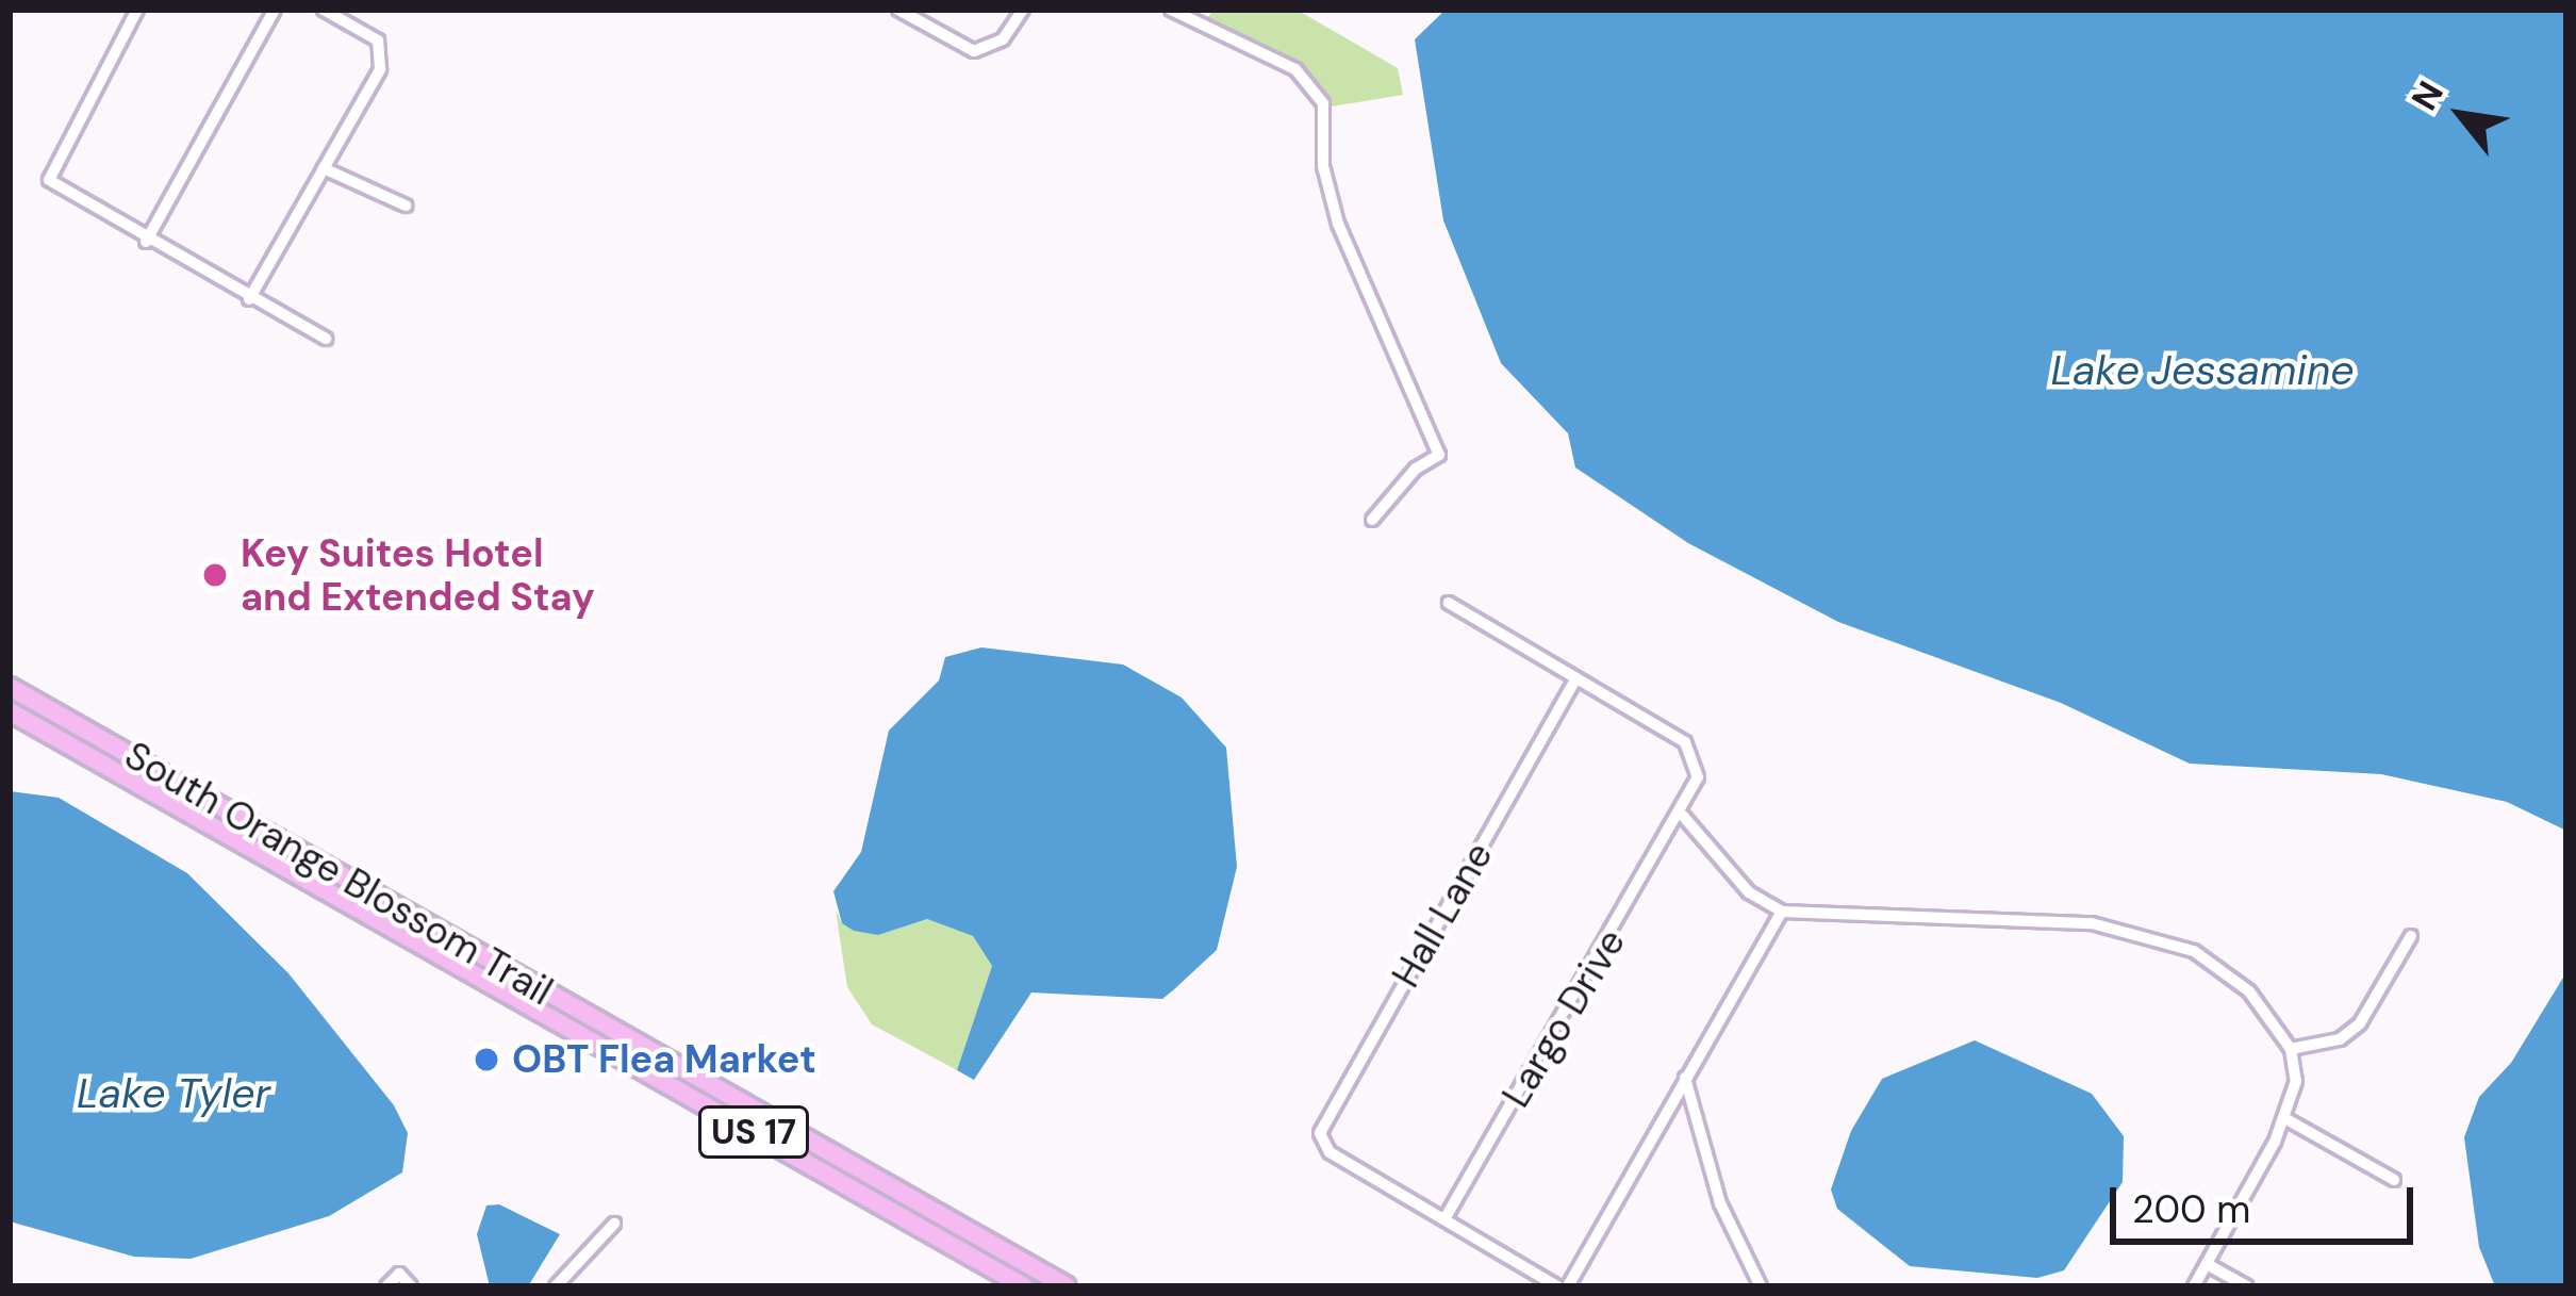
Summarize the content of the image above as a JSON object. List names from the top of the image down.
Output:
{
  "streets": {
    "main road": ["South Orange Blossom Trail", "US 17"],
    "street": ["Hall Lane", "Largo Drive"]
  },
  "crossings": [
    ["Hall Lane", "Largo Drive"]
  ],
  "water": ["Lake Jessamine", "Lake Tyler"],
  "places": ["Key Suites Hotel and Extended Stay", "OBT Flea Market"],
  "scale_bar": "200 m",
  "north": "top left"
}
